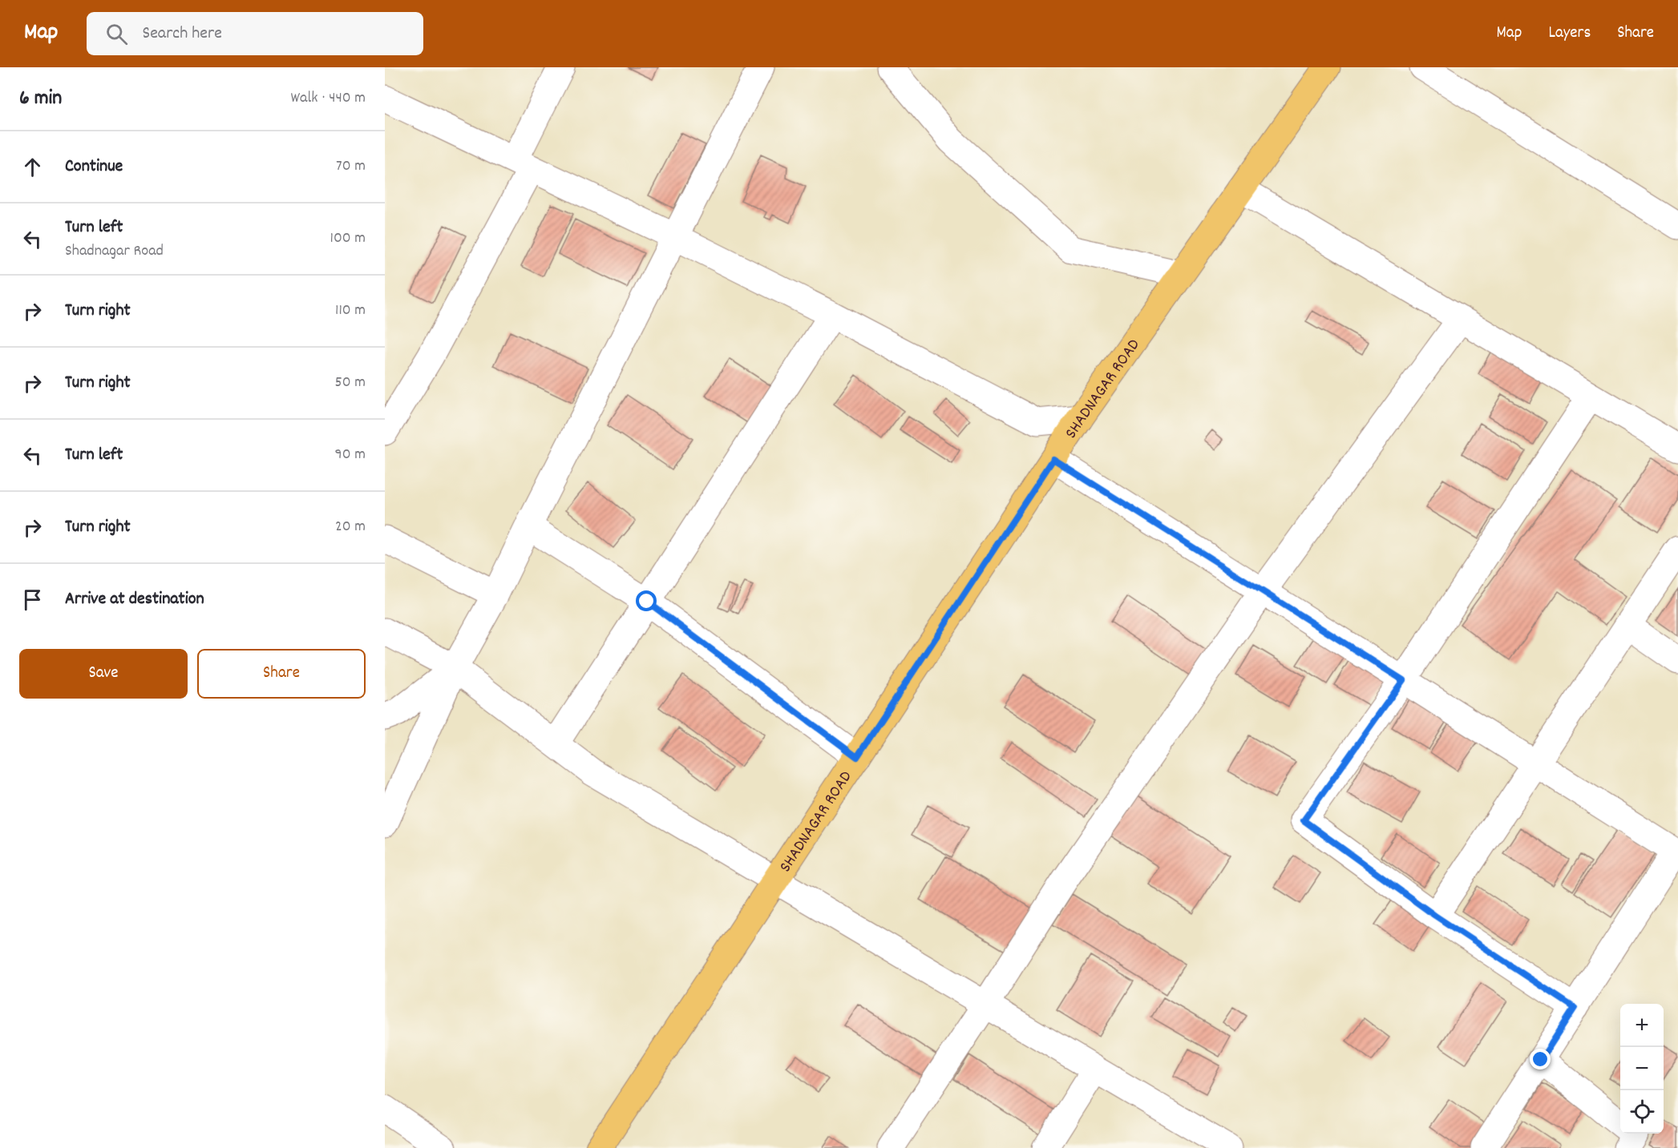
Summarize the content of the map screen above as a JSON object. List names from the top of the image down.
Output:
{
  "streets": {
    "main road": ["SHADNAGAR ROAD"]
  },
  "page": {
    "header": "Map",
    "search": "Search here",
    "nav": ["Map", "Layers", "Share"],
    "heading": ["6 min", "Walk · 440 m"],
    "list": [
      ["Continue", "70 m"],
      ["Turn left", "Shadnagar Road", "100 m"],
      ["Turn right", "110 m"],
      ["Turn right", "50 m"],
      ["Turn left", "90 m"],
      ["Turn right", "20 m"],
      "Arrive at destination"
    ],
    "buttons": ["Save", "Share"],
    "map_buttons": ["+", "−"]
  }
}
